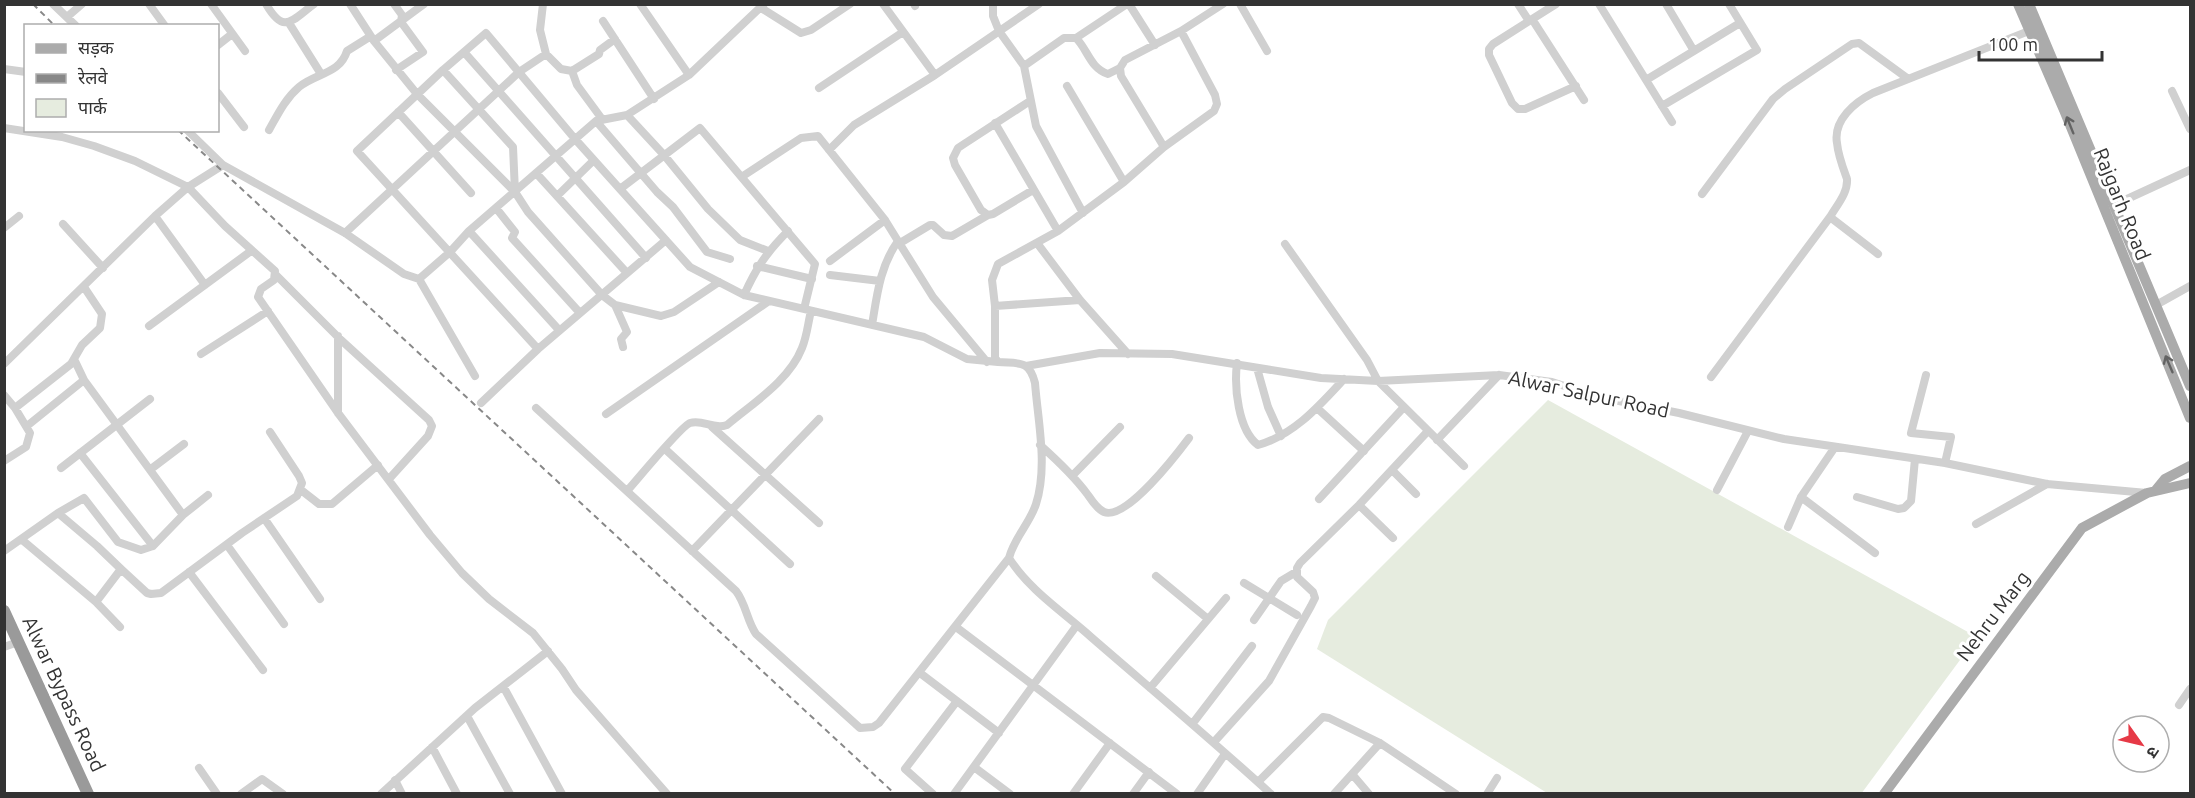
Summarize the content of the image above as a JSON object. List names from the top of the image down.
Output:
{
  "streets": {
    "highway": ["Alwar Bypass Road"],
    "main road": ["Rajgarh Road", "Nehru Marg"],
    "street": ["Alwar Salpur Road"]
  },
  "crossings": [
    ["Alwar Salpur Road", "Nehru Marg"]
  ],
  "legend": ["सड़क", "रेलवे", "पार्क"],
  "scale_bar": "100 m",
  "north": "bottom right"
}
